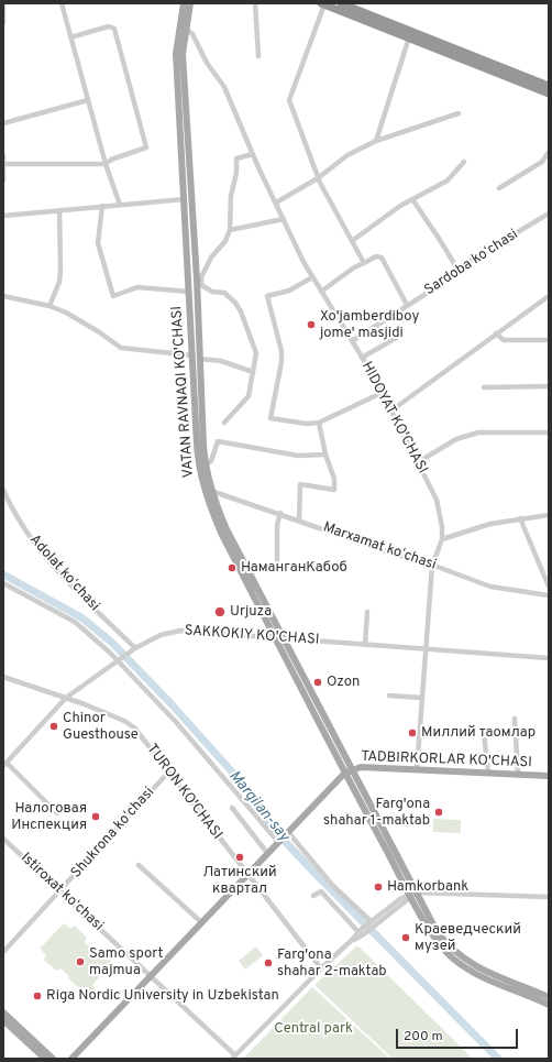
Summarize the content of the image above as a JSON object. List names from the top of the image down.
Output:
{
  "streets": {
    "main road": ["VATAN RAVNAQI KO'CHASI", "TADBIRKORLAR KO'CHASI"],
    "street": [
      "Sardoba koʻchasi",
      "HIDOYAT KO'CHASI",
      "Marxamat koʻchasi",
      "Adolat koʻchasi",
      "SAKKOKIY KO'CHASI",
      "TURON KO'CHASI",
      "Shukrona koʻchasi",
      "Istiroxat koʻchasi"
    ]
  },
  "crossings": [
    ["Sardoba koʻchasi", "HIDOYAT KO'CHASI"],
    ["VATAN RAVNAQI KO'CHASI", "HIDOYAT KO'CHASI"],
    ["VATAN RAVNAQI KO'CHASI", "Marxamat koʻchasi"],
    ["VATAN RAVNAQI KO'CHASI", "SAKKOKIY KO'CHASI"],
    ["VATAN RAVNAQI KO'CHASI", "TADBIRKORLAR KO'CHASI"],
    ["HIDOYAT KO'CHASI", "Marxamat koʻchasi"],
    ["HIDOYAT KO'CHASI", "SAKKOKIY KO'CHASI"],
    ["HIDOYAT KO'CHASI", "TADBIRKORLAR KO'CHASI"],
    ["Adolat koʻchasi", "SAKKOKIY KO'CHASI"],
    ["SAKKOKIY KO'CHASI", "TURON KO'CHASI"],
    ["TURON KO'CHASI", "Shukrona koʻchasi"],
    ["Shukrona koʻchasi", "Istiroxat koʻchasi"]
  ],
  "water": ["Margilan-say"],
  "parks": ["Central park"],
  "places": [
    "Xo'jamberdiboy jome' masjidi",
    "НаманганКабоб",
    "Urjuza",
    "Ozon",
    "Chinor Guesthouse",
    "Миллий таомлар",
    "Farg'ona shahar 1-maktab",
    "Налоговая Инспекция",
    "Латинский квартал",
    "Hamkorbank",
    "Краеведческий музей",
    "Samo sport majmua",
    "Farg'ona shahar 2-maktab",
    "Riga Nordic University in Uzbekistan"
  ],
  "scale_bar": "200 m"
}
